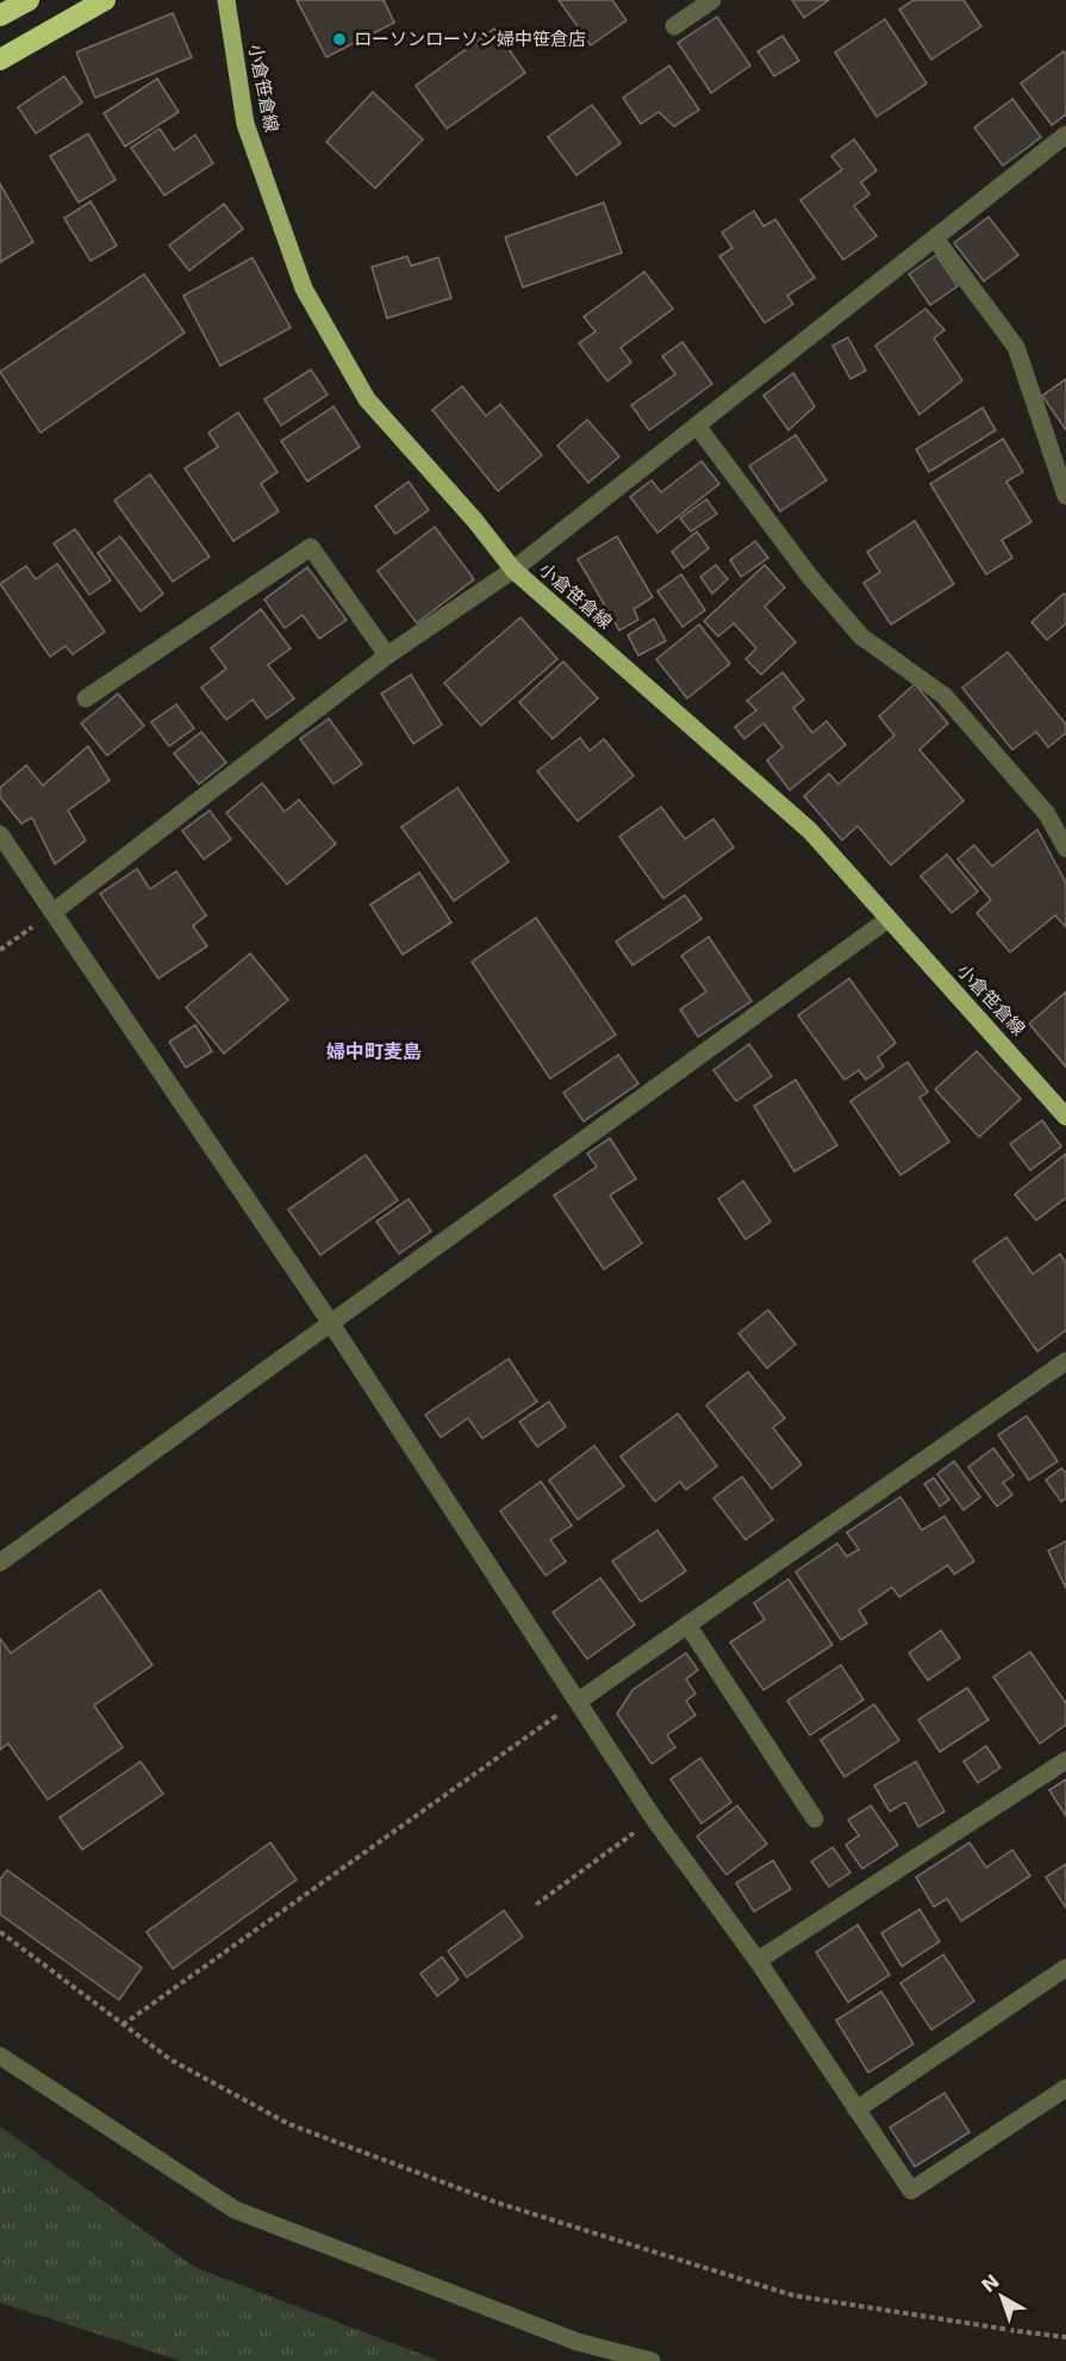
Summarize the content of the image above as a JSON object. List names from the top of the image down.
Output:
{
  "streets": {
    "main road": ["小倉笹倉線"]
  },
  "districts": ["婦中町麦島"],
  "places": ["ローソンローソン婦中笹倉店"],
  "north": "top left"
}
